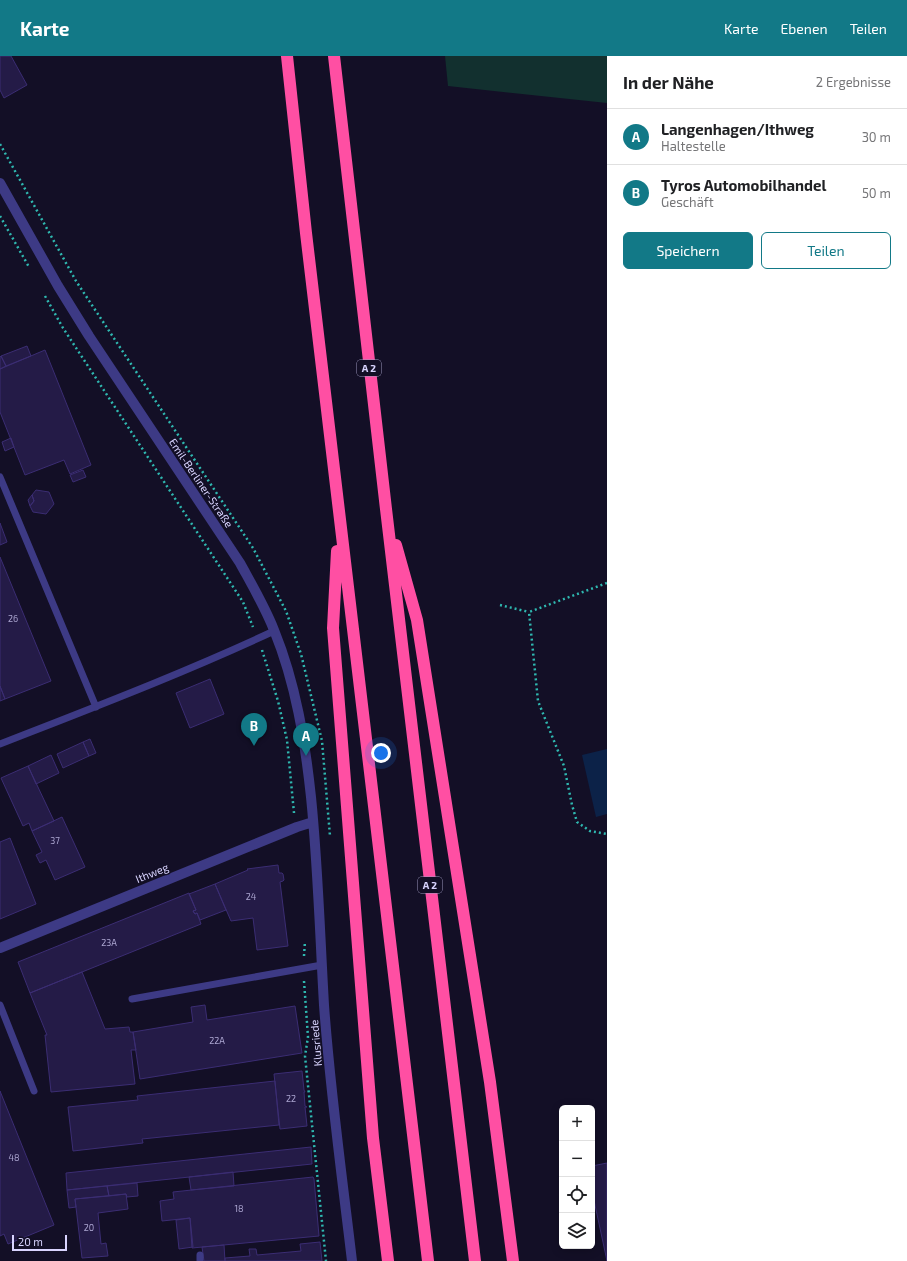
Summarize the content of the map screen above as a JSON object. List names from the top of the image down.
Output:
{
  "streets": {
    "highway": ["A 2"],
    "street": ["Emil-Berliner-Straße", "Ithweg", "Klusriede"]
  },
  "crossings": [
    ["Emil-Berliner-Straße", "Ithweg"],
    ["Emil-Berliner-Straße", "Klusriede"],
    ["Ithweg", "Klusriede"]
  ],
  "house_numbers": [
    "26",
    "37",
    "24",
    "23A",
    "22A",
    "22",
    "48",
    "18",
    "20"
  ],
  "scale_bar": "20 m",
  "page": {
    "header": "Karte",
    "nav": ["Karte", "Ebenen", "Teilen"],
    "heading": ["In der Nähe", "2 Ergebnisse"],
    "list": [
      {
        "mark": "A",
        "name": "Langenhagen/Ithweg",
        "note": "Haltestelle",
        "value": "30 m"
      },
      {
        "mark": "B",
        "name": "Tyros Automobilhandel",
        "note": "Geschäft",
        "value": "50 m"
      }
    ],
    "buttons": ["Speichern", "Teilen"],
    "pins": ["B", "A"],
    "map_buttons": ["+", "−"],
    "scale": "20 m"
  }
}
